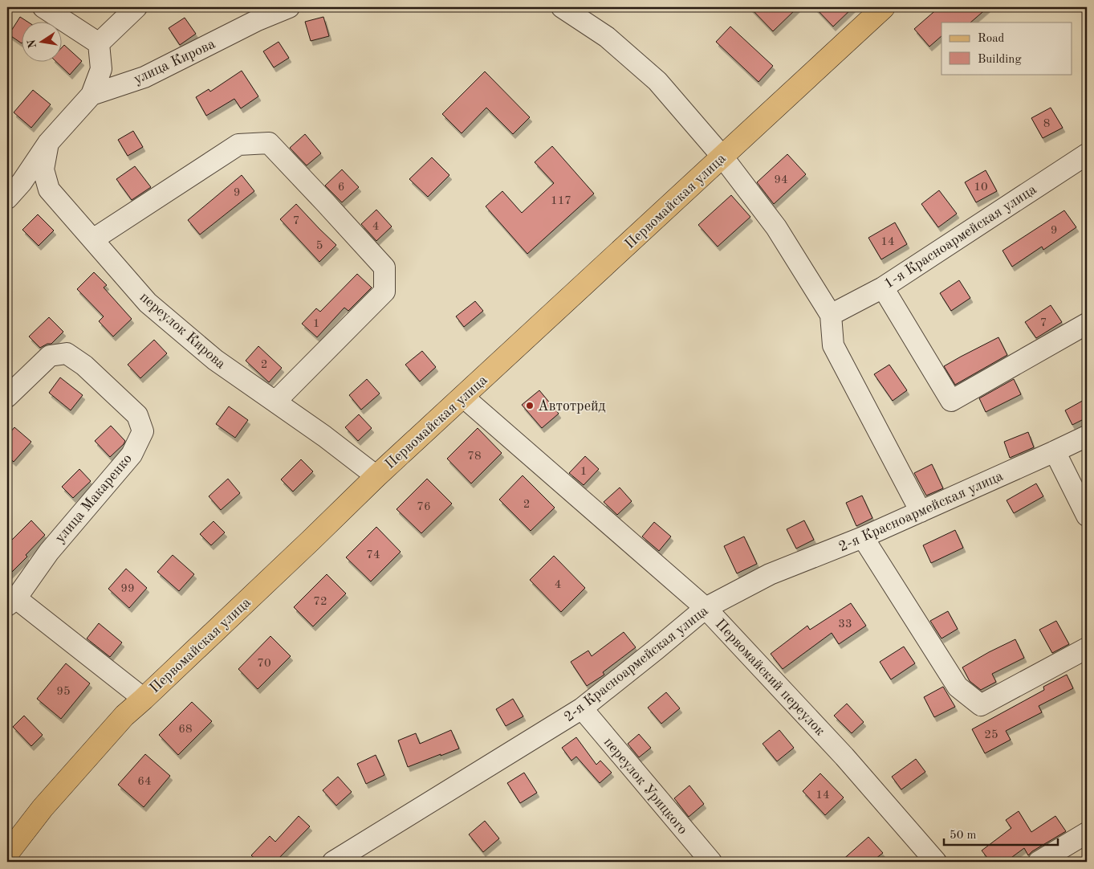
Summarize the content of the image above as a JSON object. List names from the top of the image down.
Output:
{
  "streets": {
    "main road": ["Первомайская улица"],
    "street": [
      "улица Кирова",
      "1-я Красноармейская улица",
      "переулок Кирова",
      "улица Макаренко",
      "2-я Красноармейская улица",
      "Первомайский переулок",
      "переулок Урицкого"
    ]
  },
  "crossings": [
    ["улица Кирова", "переулок Кирова"],
    ["Первомайская улица", "переулок Кирова"],
    ["Первомайская улица", "улица Макаренко"],
    ["Первомайская улица", "Первомайский переулок"],
    ["2-я Красноармейская улица", "Первомайский переулок"],
    ["2-я Красноармейская улица", "переулок Урицкого"]
  ],
  "places": ["Автотрейд"],
  "house_numbers": [
    "8",
    "94",
    "6",
    "10",
    "9",
    "117",
    "7",
    "4",
    "9",
    "14",
    "5",
    "7",
    "1",
    "2",
    "78",
    "1",
    "2",
    "76",
    "74",
    "4",
    "99",
    "72",
    "33",
    "70",
    "95",
    "68",
    "25",
    "64",
    "14"
  ],
  "legend": ["Road", "Building"],
  "scale_bar": "50 m",
  "north": "left"
}
